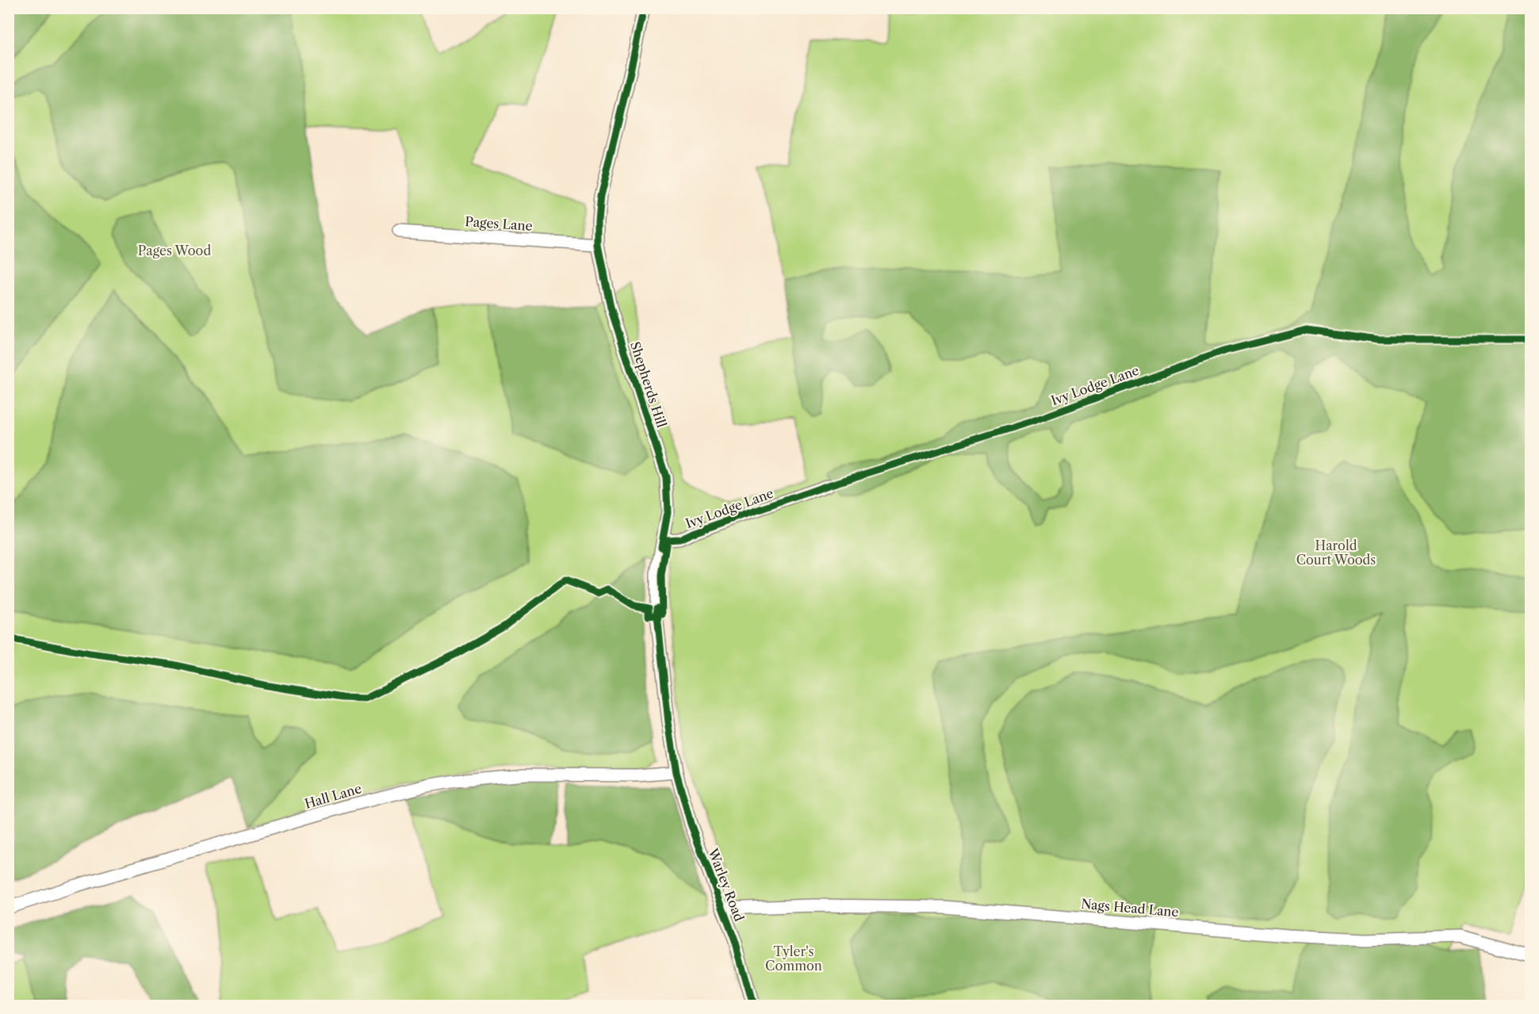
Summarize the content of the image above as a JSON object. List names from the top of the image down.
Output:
{
  "streets": {
    "street": [
      "Pages Lane",
      "Shepherds Hill",
      "Ivy Lodge Lane",
      "Hall Lane",
      "Warley Road",
      "Nags Head Lane"
    ]
  },
  "crossings": [
    ["Pages Lane", "Shepherds Hill"],
    ["Shepherds Hill", "Ivy Lodge Lane"],
    ["Shepherds Hill", "Hall Lane"],
    ["Shepherds Hill", "Warley Road"],
    ["Hall Lane", "Warley Road"],
    ["Warley Road", "Nags Head Lane"]
  ],
  "parks": ["Pages Wood", "Harold Court Woods", "Tyler's Common"]
}
